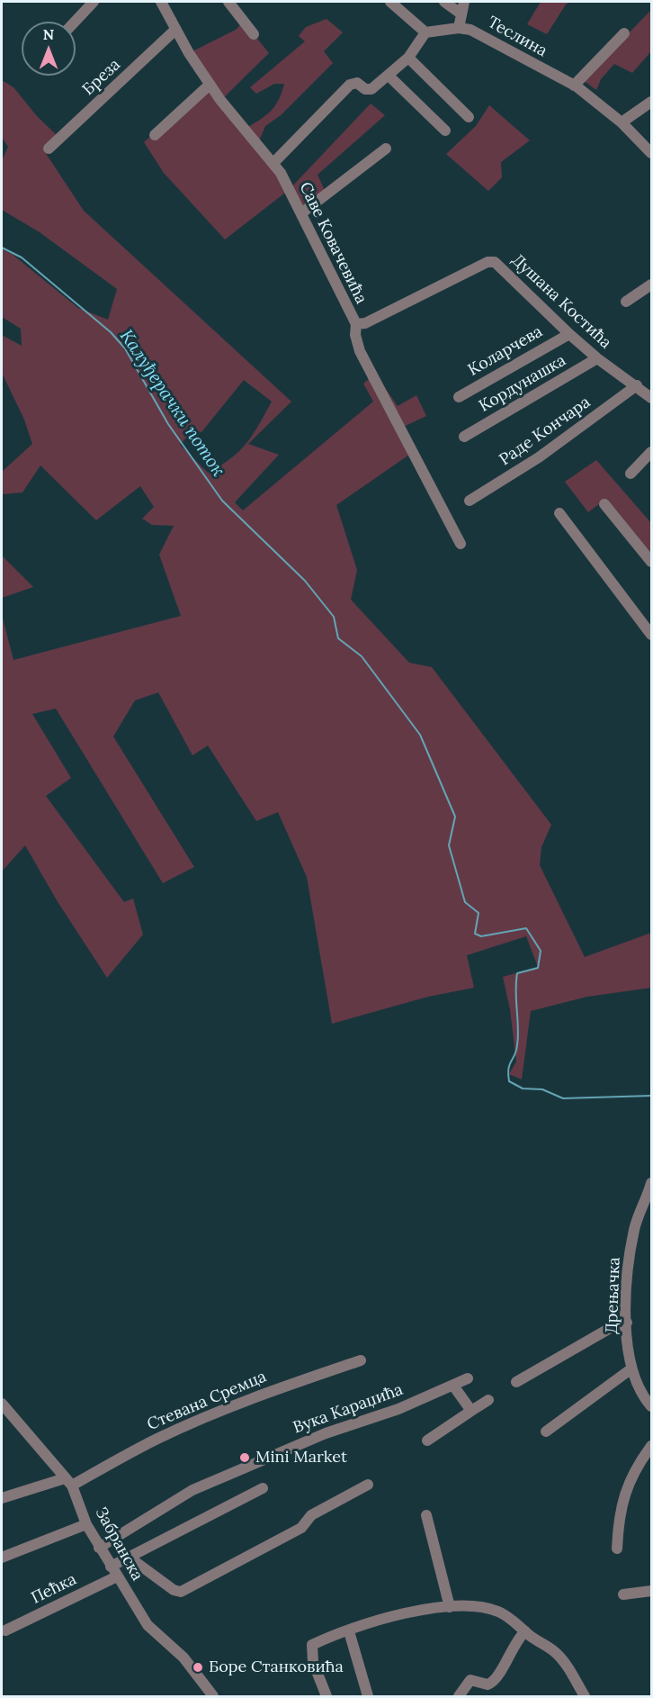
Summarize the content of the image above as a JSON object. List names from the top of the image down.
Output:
{
  "streets": {
    "street": [
      "Теслина",
      "Бреза",
      "Саве Ковачевића",
      "Душана Костића",
      "Коларчева",
      "Кордунашка",
      "Раде Кончара",
      "Дрењачка",
      "Стевана Сремца",
      "Вука Караџића",
      "Забранска",
      "Пећка"
    ]
  },
  "crossings": [
    ["Бреза", "Саве Ковачевића"],
    ["Саве Ковачевића", "Душана Костића"],
    ["Душана Костића", "Коларчева"],
    ["Душана Костића", "Кордунашка"],
    ["Душана Костића", "Раде Кончара"],
    ["Стевана Сремца", "Забранска"],
    ["Вука Караџића", "Забранска"],
    ["Забранска", "Пећка"]
  ],
  "water": ["Калуђерачки поток"],
  "places": ["Mini Market", "Боре Станковића"],
  "north": "top"
}
